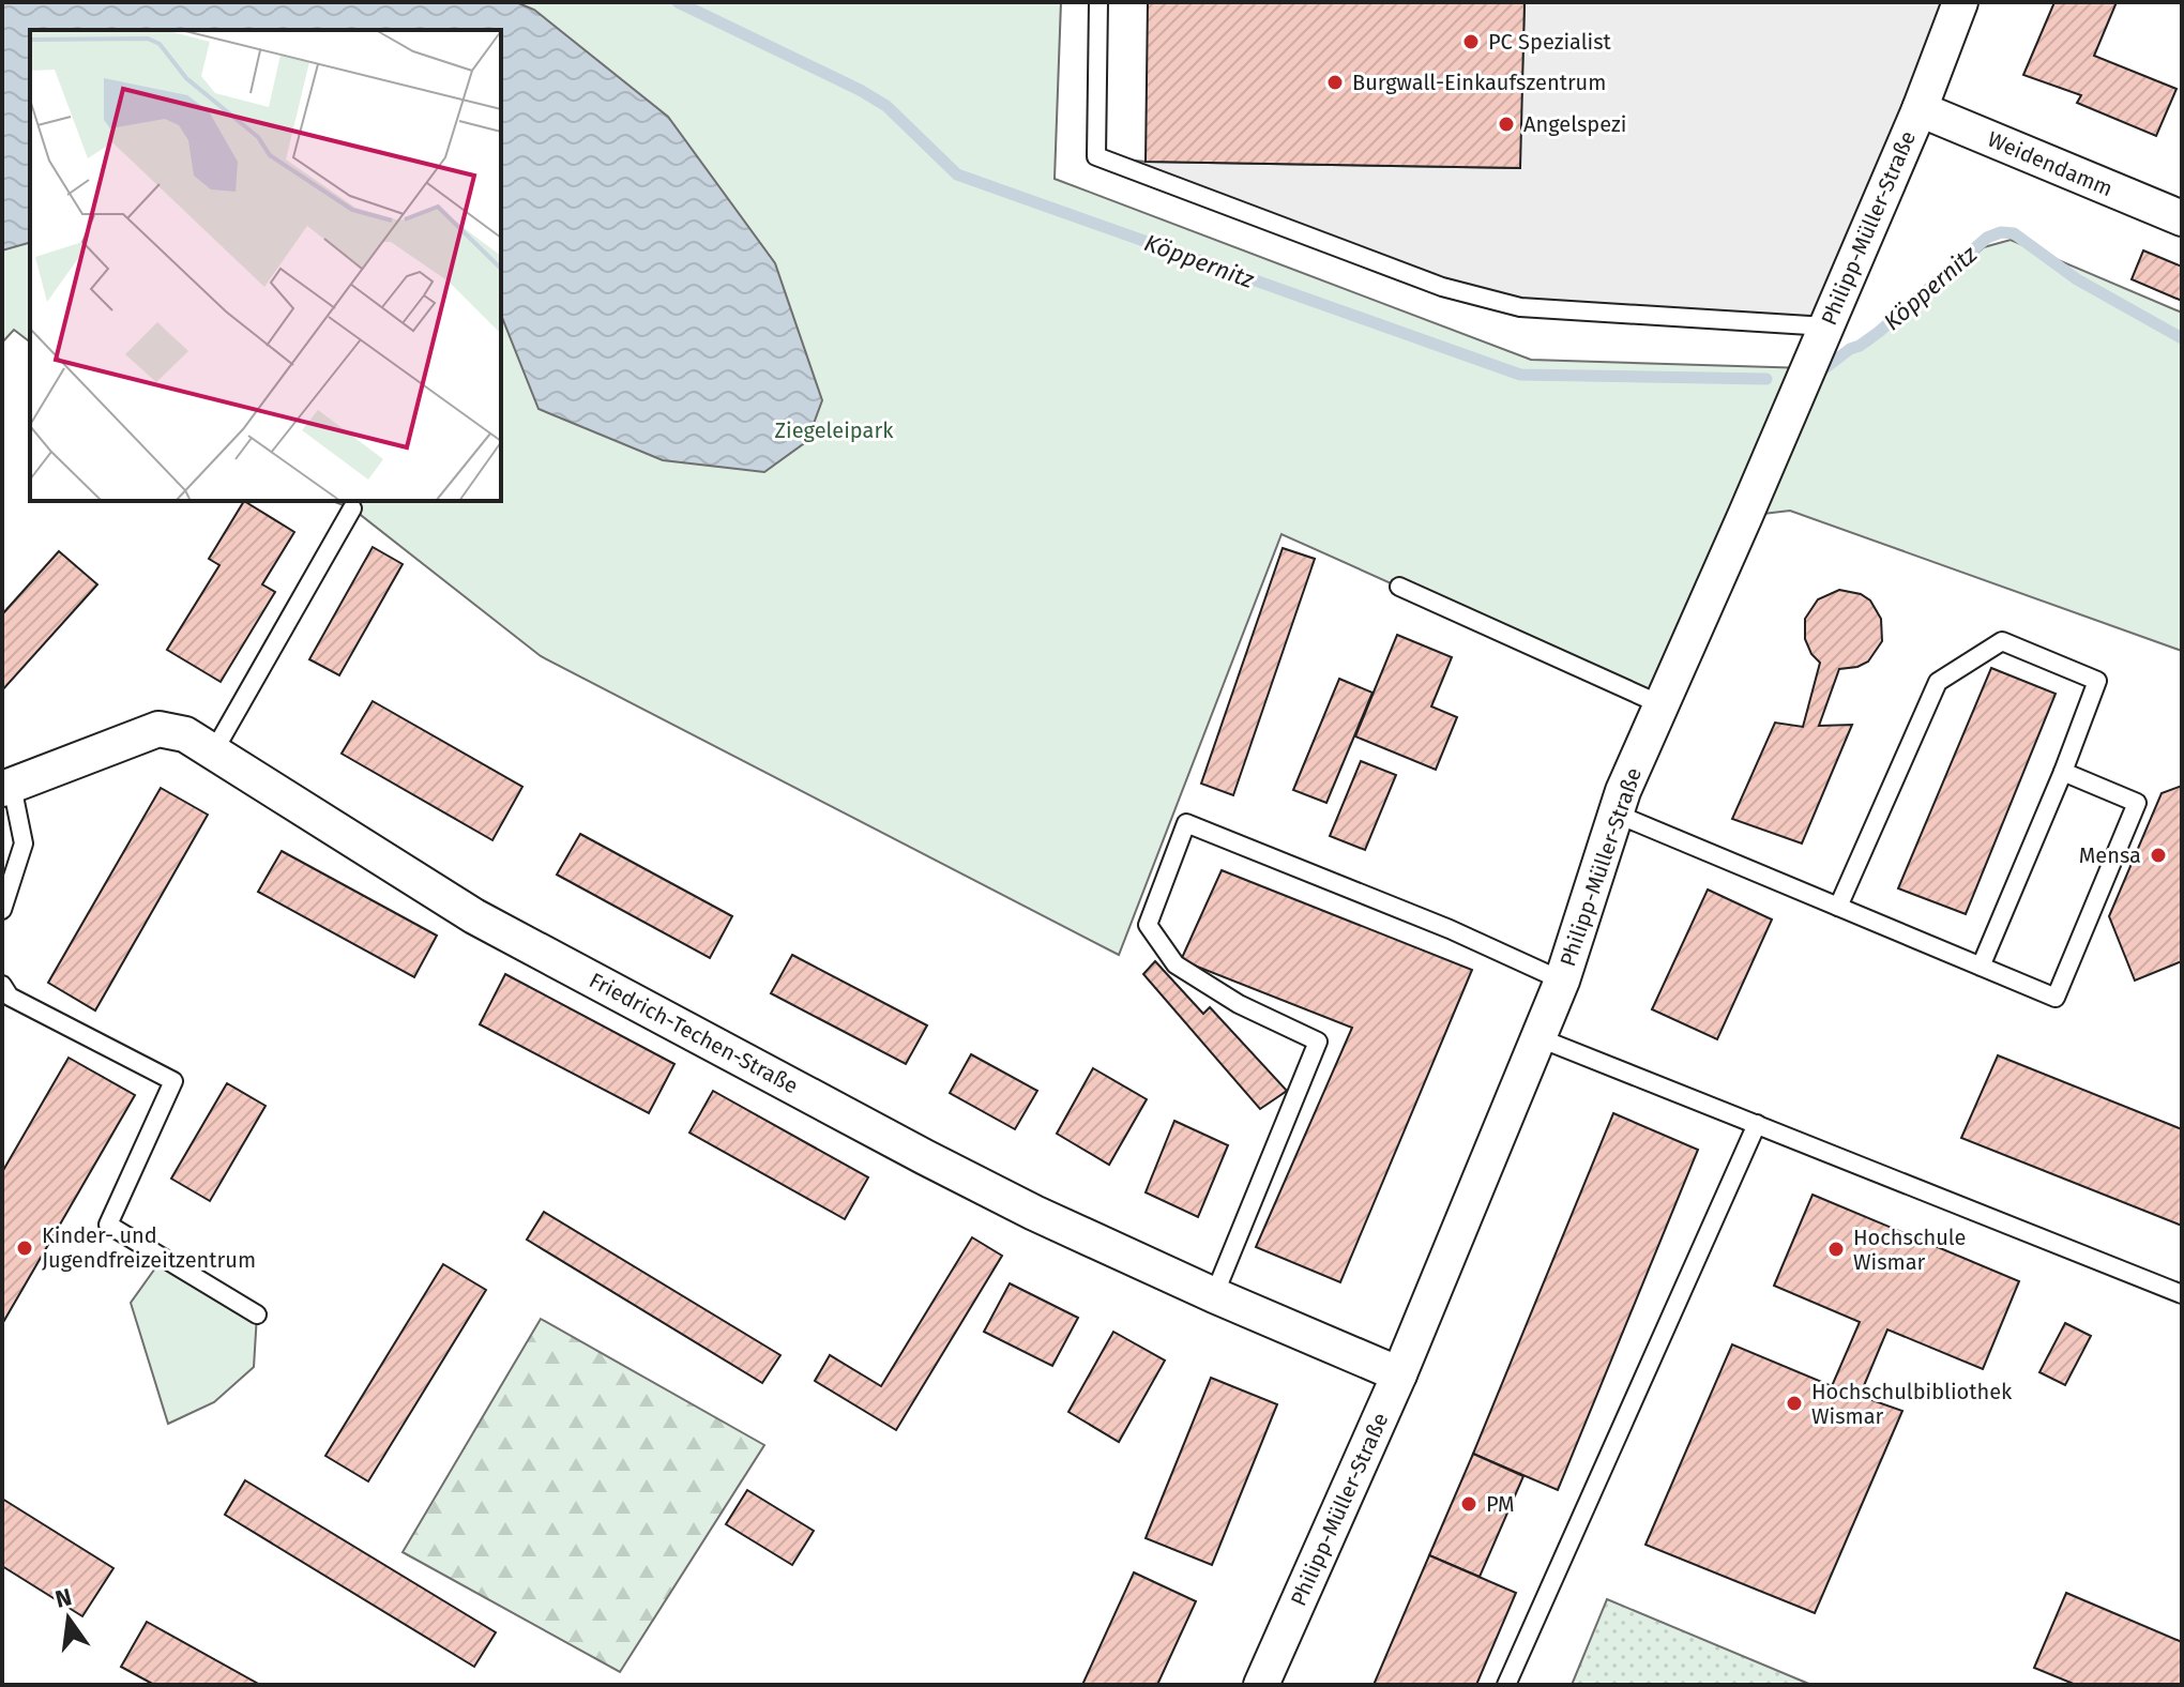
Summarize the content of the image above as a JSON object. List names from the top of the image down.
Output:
{
  "streets": {
    "street": ["Weidendamm", "Philipp-Müller-Straße", "Friedrich-Techen-Straße"]
  },
  "crossings": [
    ["Weidendamm", "Philipp-Müller-Straße"],
    ["Philipp-Müller-Straße", "Friedrich-Techen-Straße"]
  ],
  "water": ["Köppernitz"],
  "parks": ["Ziegeleipark"],
  "places": [
    "PC Spezialist",
    "Burgwall-Einkaufszentrum",
    "Angelspezi",
    "Mensa",
    "Kinder- und Jugendfreizeitzentrum",
    "Hochschule Wismar",
    "Hochschulbibliothek Wismar",
    "PM"
  ],
  "north": "top"
}
